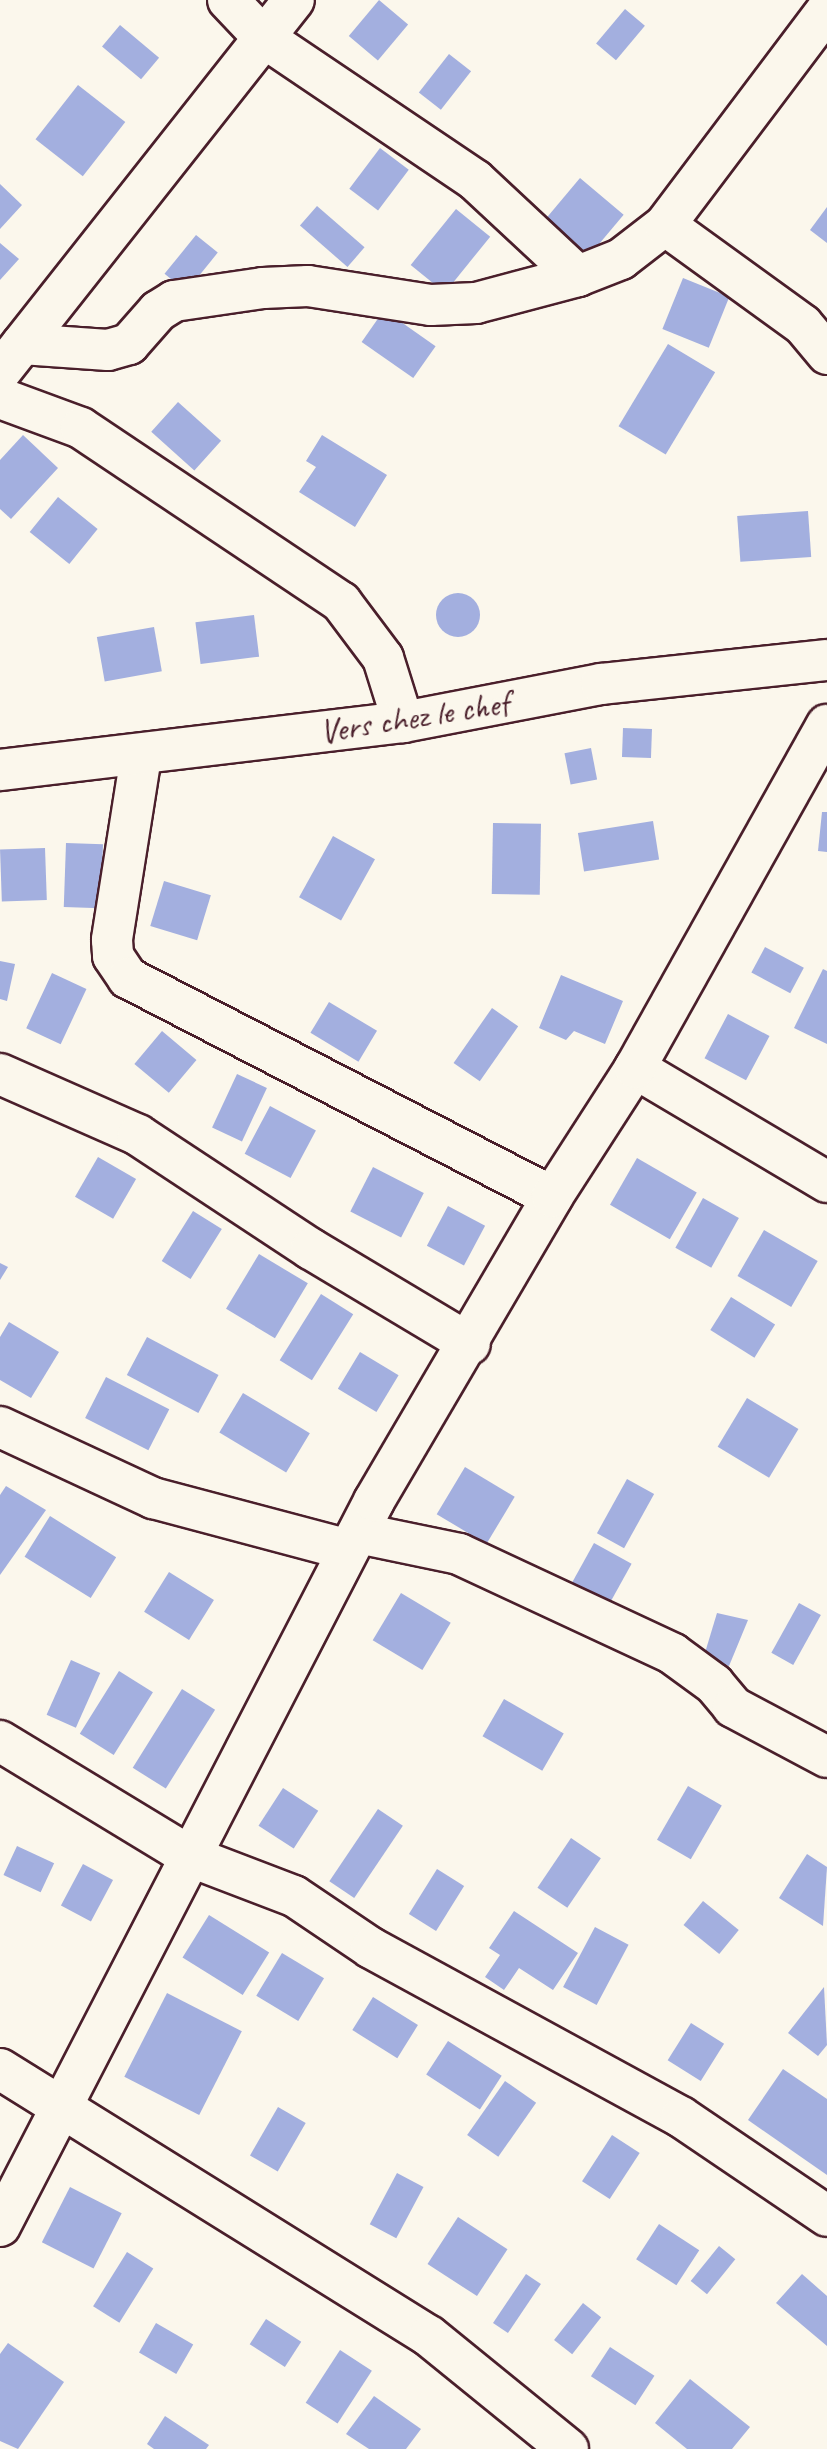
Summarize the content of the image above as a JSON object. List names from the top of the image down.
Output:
{
  "streets": {
    "street": ["Vers chez le chef"]
  }
}
